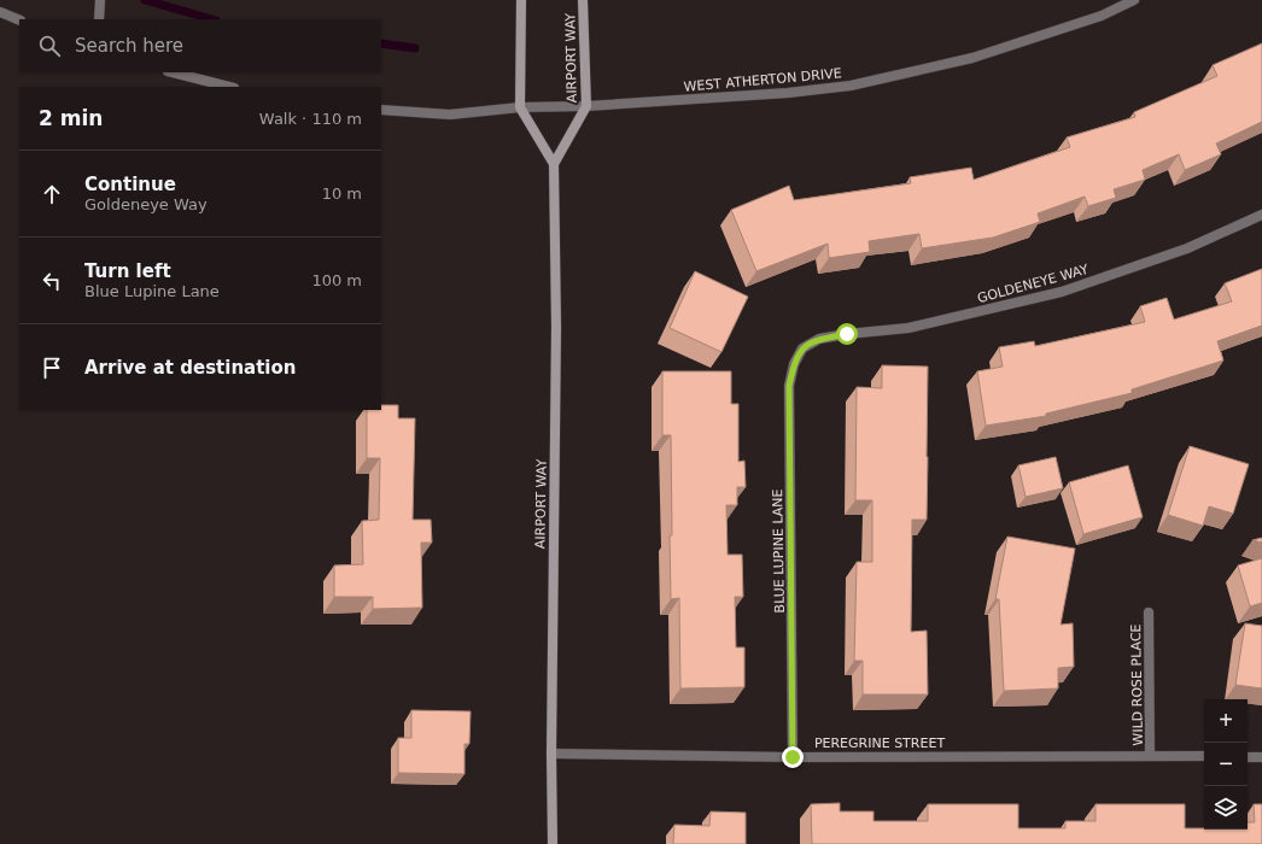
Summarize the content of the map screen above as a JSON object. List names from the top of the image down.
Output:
{
  "streets": {
    "main road": ["AIRPORT WAY"],
    "street": [
      "WEST ATHERTON DRIVE",
      "GOLDENEYE WAY",
      "BLUE LUPINE LANE",
      "WILD ROSE PLACE",
      "PEREGRINE STREET"
    ]
  },
  "crossings": [
    ["AIRPORT WAY", "WEST ATHERTON DRIVE"],
    ["AIRPORT WAY", "PEREGRINE STREET"],
    ["GOLDENEYE WAY", "BLUE LUPINE LANE"],
    ["BLUE LUPINE LANE", "PEREGRINE STREET"],
    ["WILD ROSE PLACE", "PEREGRINE STREET"]
  ],
  "page": {
    "search": "Search here",
    "heading": ["2 min", "Walk · 110 m"],
    "list": [
      ["Continue", "Goldeneye Way", "10 m"],
      ["Turn left", "Blue Lupine Lane", "100 m"],
      "Arrive at destination"
    ],
    "map_buttons": ["+", "−"]
  }
}
